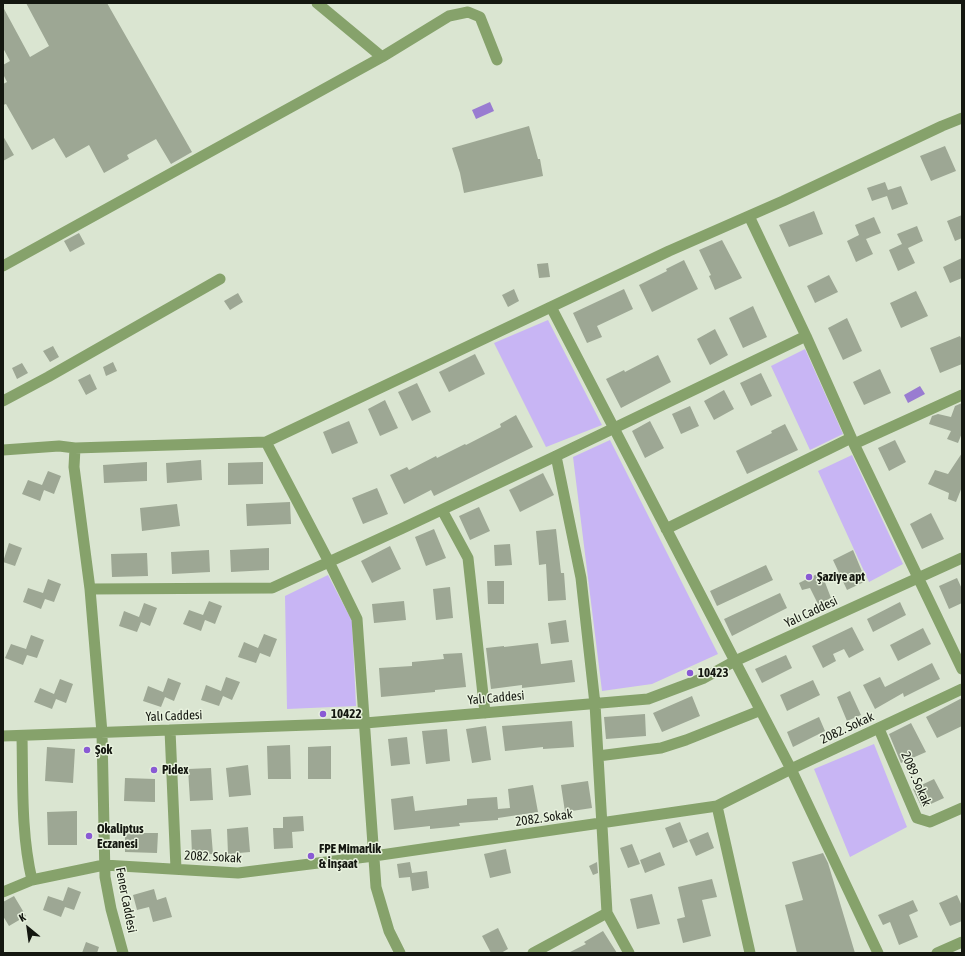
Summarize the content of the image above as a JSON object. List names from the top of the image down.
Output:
{
  "streets": {
    "street": [
      "Yalı Caddesi",
      "2082. Sokak",
      "2089. Sokak",
      "Fener Caddesi"
    ]
  },
  "crossings": [
    ["Yalı Caddesi", "Fener Caddesi"],
    ["2082. Sokak", "2089. Sokak"],
    ["2082. Sokak", "Fener Caddesi"]
  ],
  "places": [
    "Şaziye apt",
    "10423",
    "10422",
    "Şok",
    "Pidex",
    "Okaliptus Eczanesi",
    "FPE Mimarlik & İnşaat"
  ],
  "north": "top left"
}
